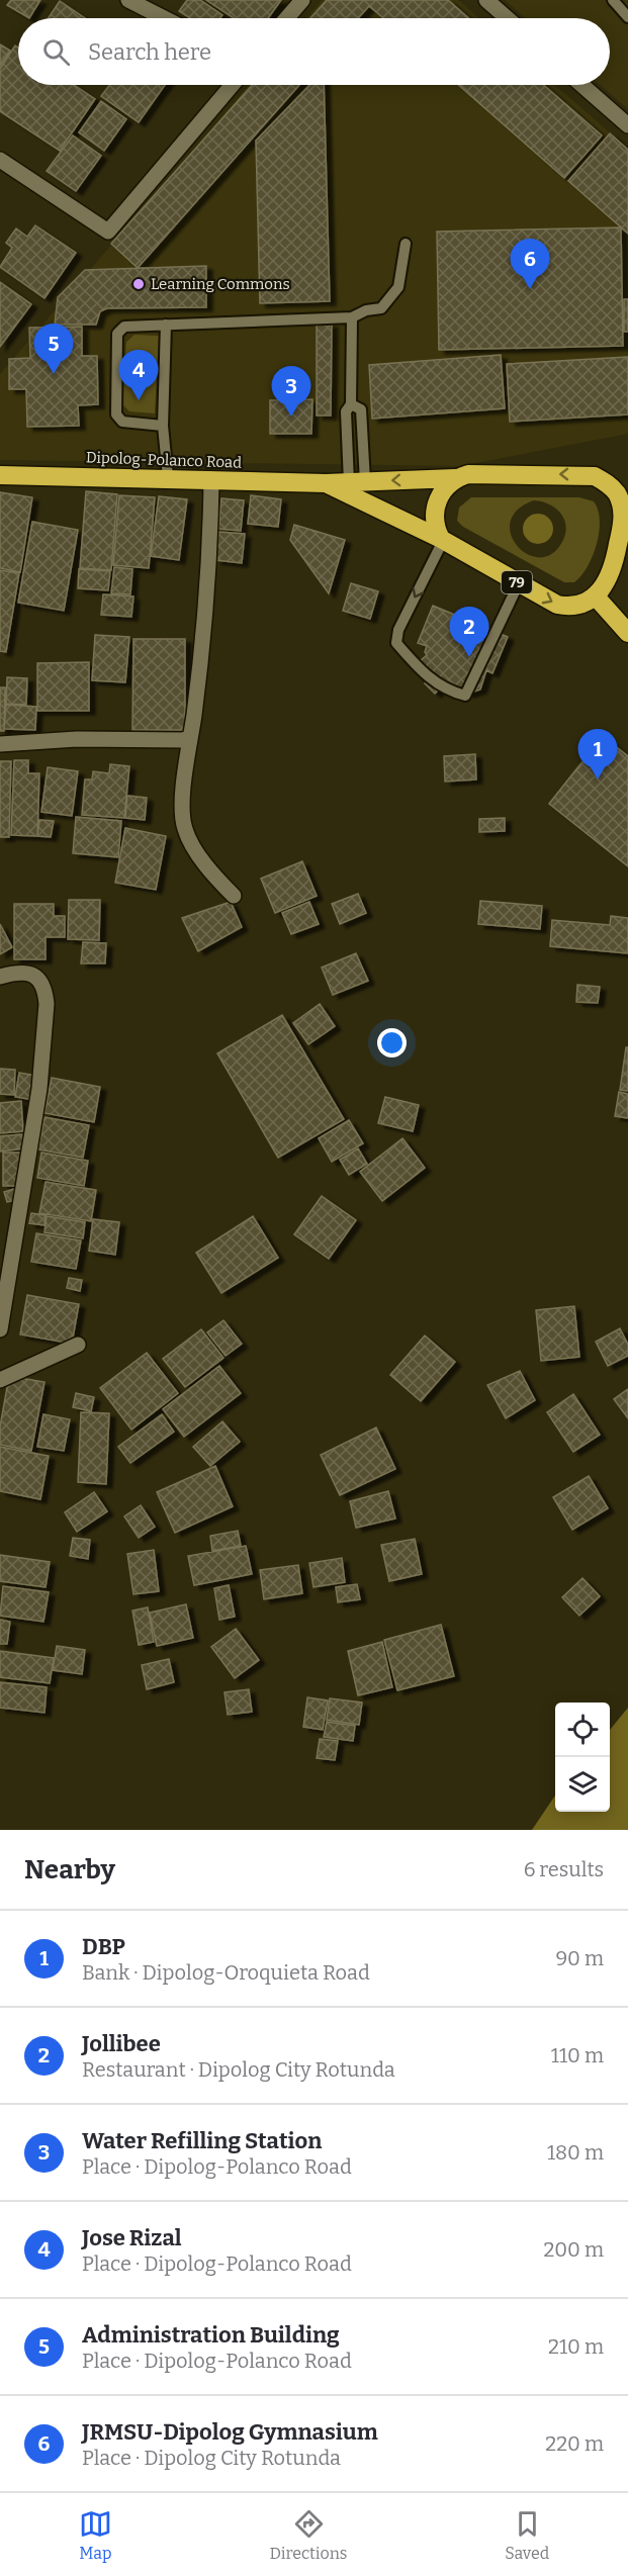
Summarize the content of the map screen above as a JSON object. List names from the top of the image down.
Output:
{
  "streets": {
    "highway": ["Dipolog-Polanco Road", "79"]
  },
  "crossings": [
    ["Dipolog-Polanco Road", "79"]
  ],
  "places": ["Learning Commons"],
  "page": {
    "search": "Search here",
    "pins": [
      "6",
      "5",
      "4",
      "3",
      "2",
      "1"
    ],
    "heading": ["Nearby", "6 results"],
    "list": [
      {
        "mark": "1",
        "name": "DBP",
        "note": "Bank · Dipolog-Oroquieta Road",
        "value": "90 m"
      },
      {
        "mark": "2",
        "name": "Jollibee",
        "note": "Restaurant · Dipolog City Rotunda",
        "value": "110 m"
      },
      {
        "mark": "3",
        "name": "Water Refilling Station",
        "note": "Place · Dipolog-Polanco Road",
        "value": "180 m"
      },
      {
        "mark": "4",
        "name": "Jose Rizal",
        "note": "Place · Dipolog-Polanco Road",
        "value": "200 m"
      },
      {
        "mark": "5",
        "name": "Administration Building",
        "note": "Place · Dipolog-Polanco Road",
        "value": "210 m"
      },
      {
        "mark": "6",
        "name": "JRMSU-Dipolog Gymnasium",
        "note": "Place · Dipolog City Rotunda",
        "value": "220 m"
      }
    ],
    "nav": ["Map", "Directions", "Saved"]
  }
}
